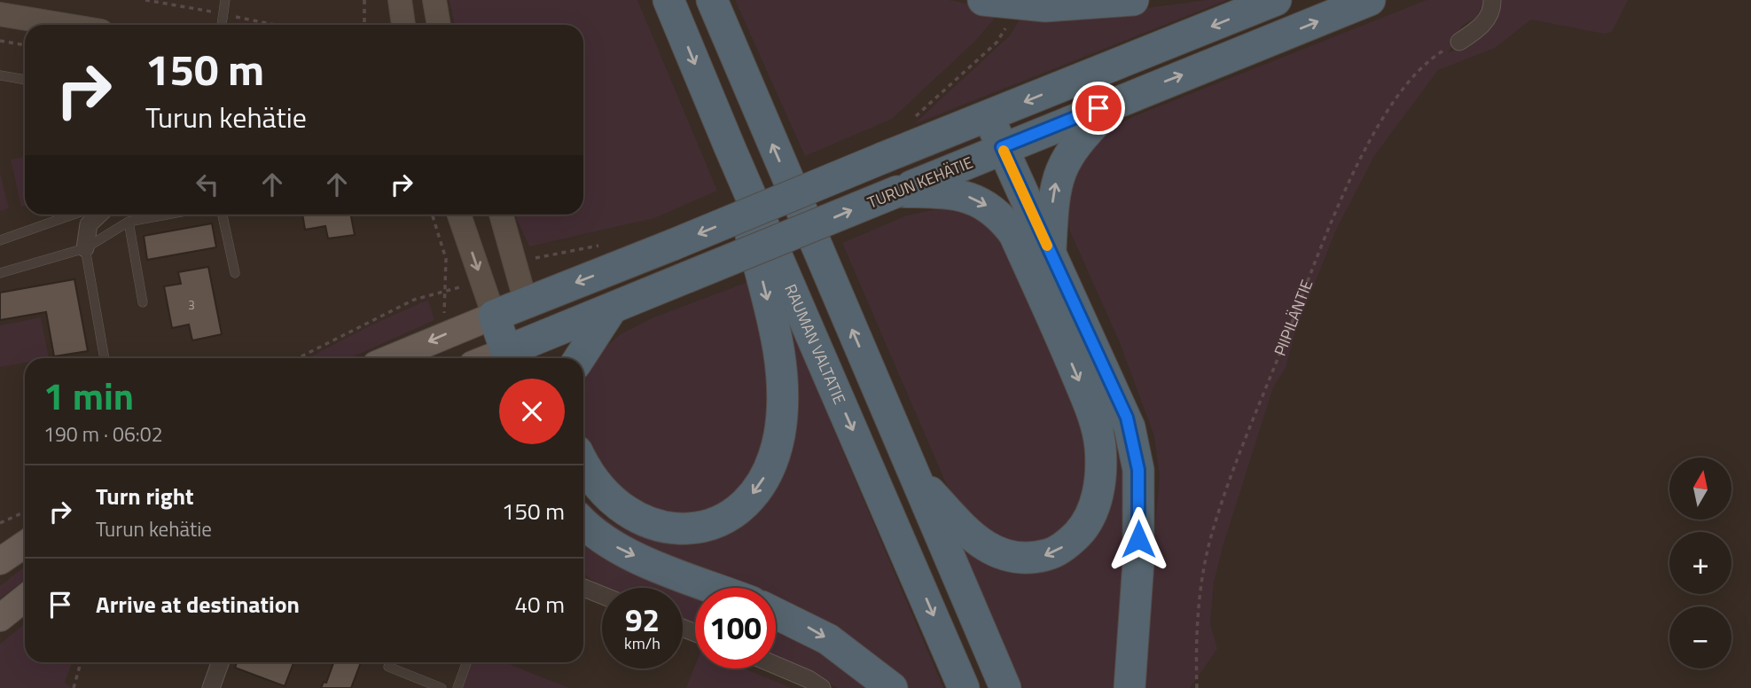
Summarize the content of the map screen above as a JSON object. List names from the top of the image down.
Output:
{
  "streets": {
    "highway": ["TURUN KEHÄTIE", "RAUMAN VALTATIE"],
    "path": ["PIIPILÄNTIE"]
  },
  "house_numbers": ["3"],
  "north": "top",
  "page": {
    "turn": ["150 m", "Turun kehätie"],
    "heading": ["1 min", "190 m · 06:02"],
    "map_buttons": ["+", "−"],
    "list": [
      {
        "name": "Turn right",
        "note": "Turun kehätie",
        "value": "150 m"
      },
      {
        "name": "Arrive at destination",
        "value": "40 m"
      }
    ],
    "speed": "92 km/h",
    "limit": "100"
  }
}
